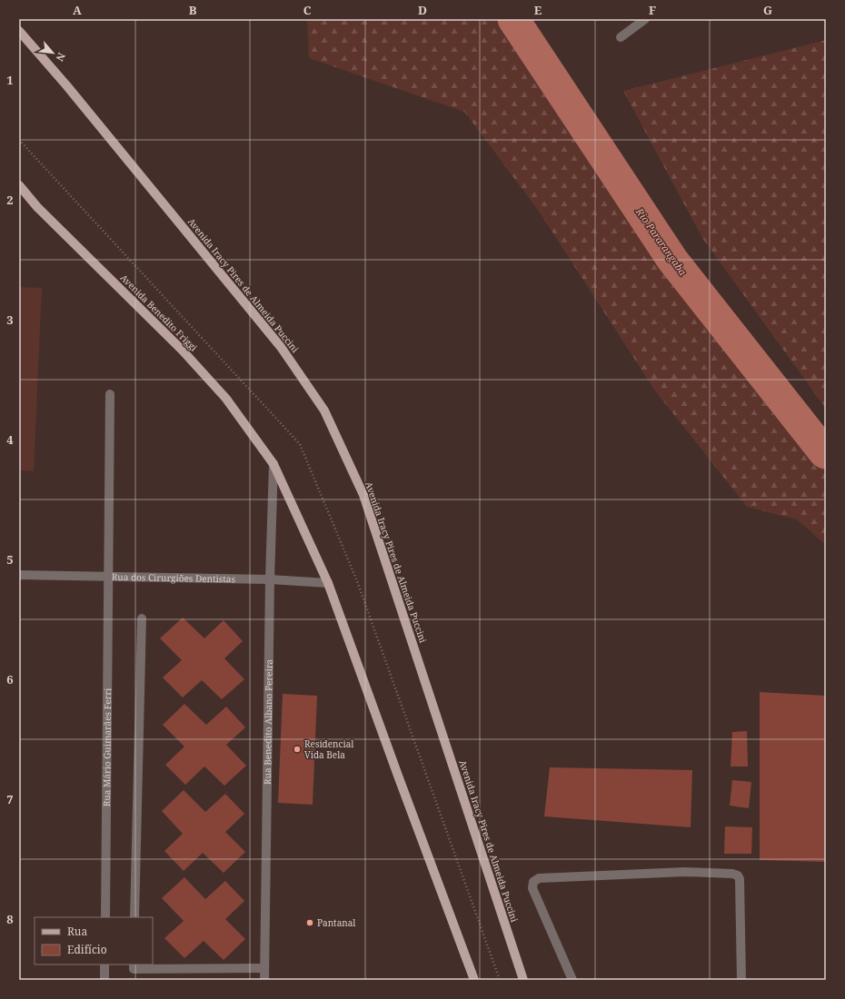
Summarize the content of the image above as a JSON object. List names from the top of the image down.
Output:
{
  "streets": {
    "main road": ["Avenida Iracy Pires de Almeida Puccini", "Avenida Benedito Friggi"],
    "street": ["Rua dos Cirurgiões Dentistas", "Rua Benedito Albano Pereira", "Rua Mário Guimarães Ferri"]
  },
  "crossings": [
    ["Avenida Benedito Friggi", "Rua Benedito Albano Pereira"],
    ["Rua dos Cirurgiões Dentistas", "Rua Benedito Albano Pereira"],
    ["Rua dos Cirurgiões Dentistas", "Rua Mário Guimarães Ferri"]
  ],
  "water": ["Rio Pararangaba"],
  "places": ["Residencial Vida Bela", "Pantanal"],
  "legend": ["Rua", "Edifício"],
  "north": "bottom right",
  "grid": {
    "columns": [
      "A",
      "B",
      "C",
      "D",
      "E",
      "F",
      "G"
    ],
    "rows": [
      "1",
      "2",
      "3",
      "4",
      "5",
      "6",
      "7",
      "8"
    ]
  }
}
